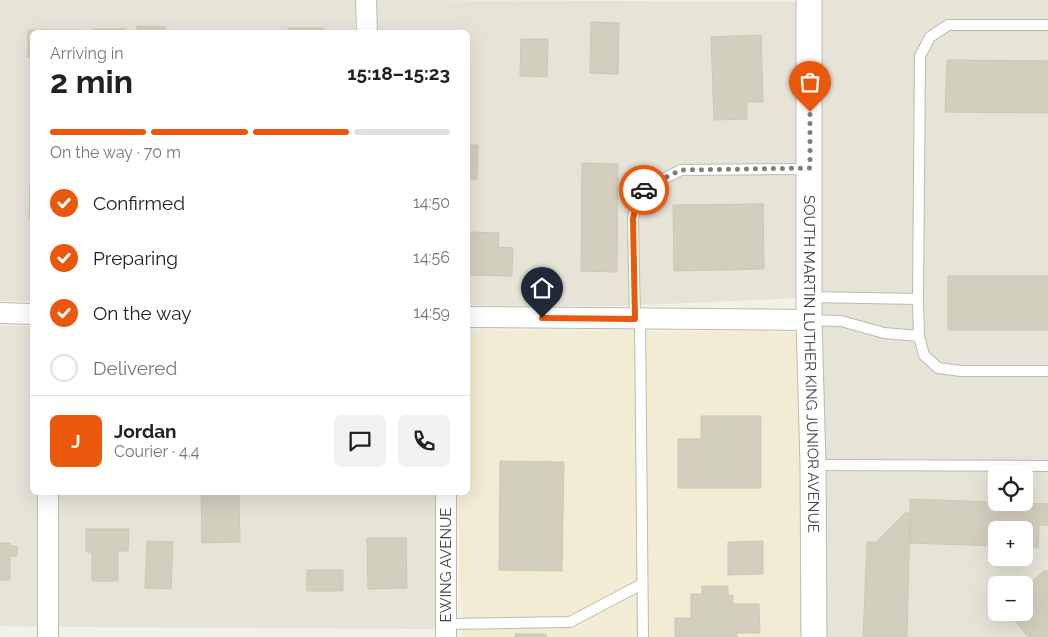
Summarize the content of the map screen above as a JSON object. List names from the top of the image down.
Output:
{
  "streets": {
    "street": ["SOUTH MARTIN LUTHER KING JUNIOR AVENUE", "EWING AVENUE"]
  },
  "page": {
    "heading": ["2 min", "Arriving in", "15:18–15:23"],
    "panel": ["Jordan", "Courier · 4.4"],
    "bar": "On the way · 70 m",
    "list": [
      ["Confirmed", "14:50"],
      ["Preparing", "14:56"],
      ["On the way", "14:59"],
      "Delivered"
    ],
    "round": "J",
    "map_buttons": ["+", "−"]
  }
}
